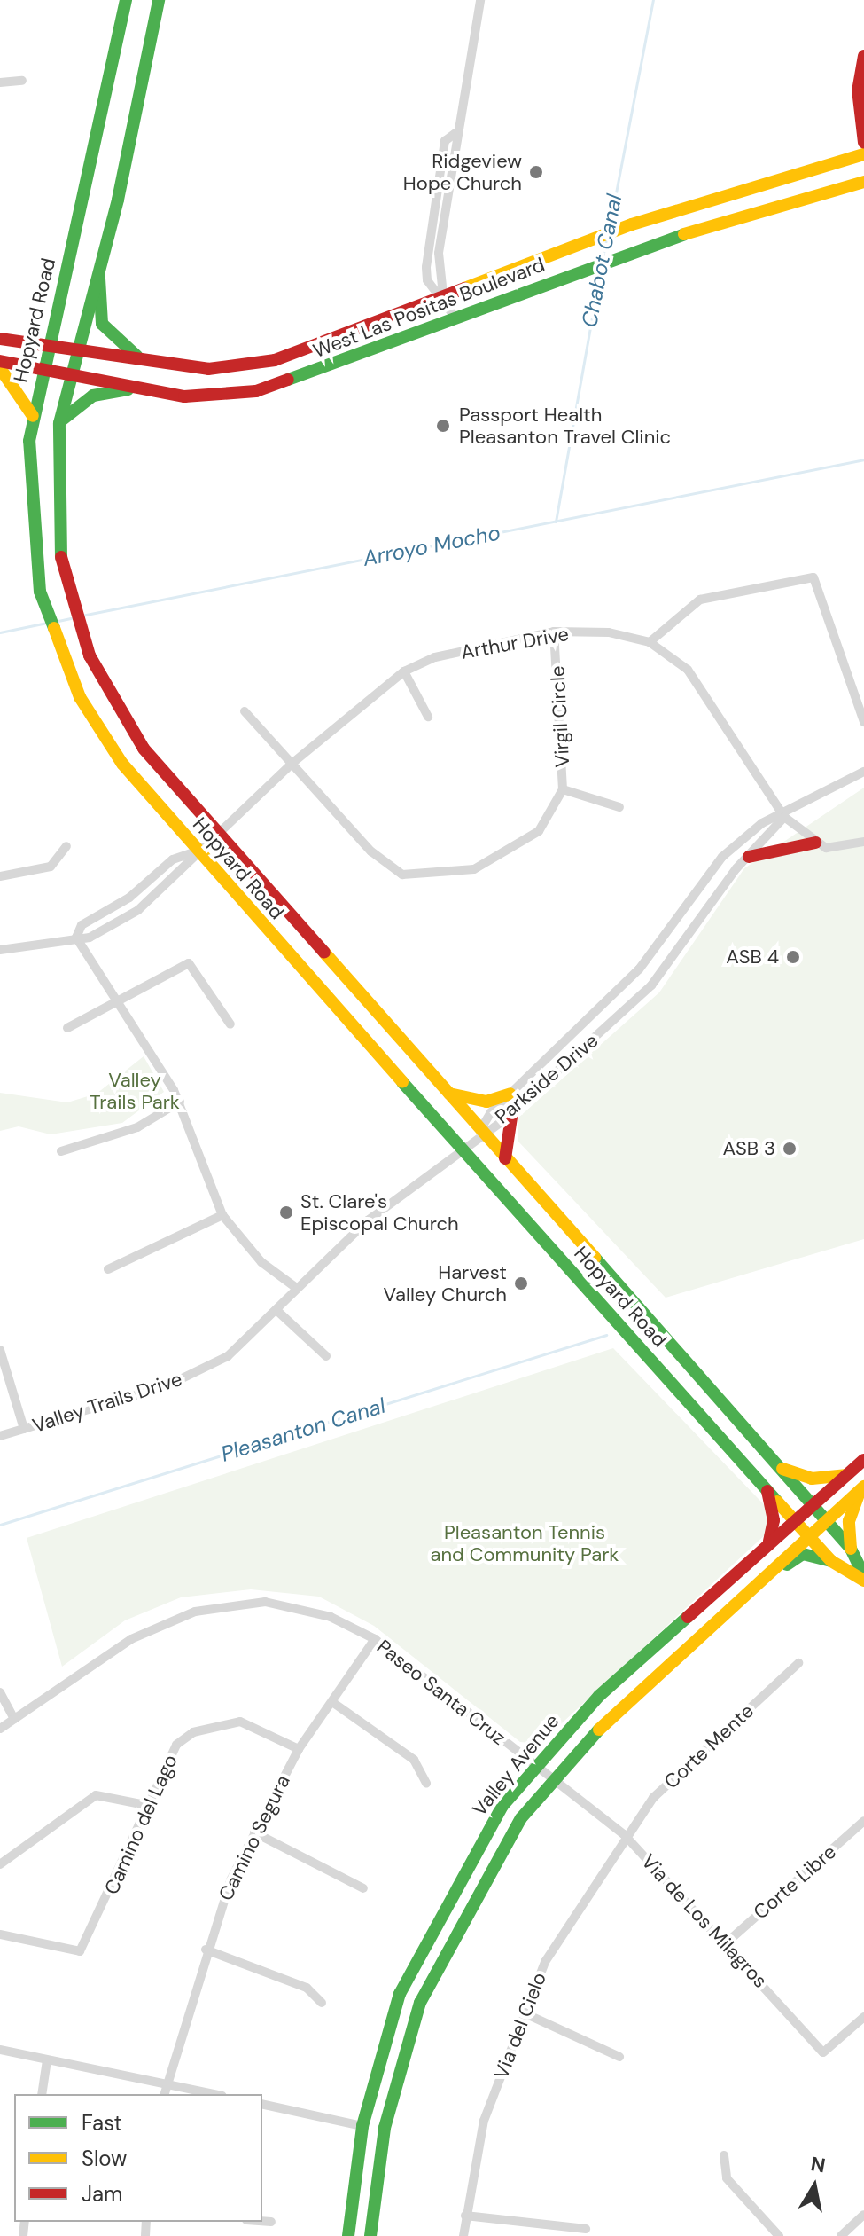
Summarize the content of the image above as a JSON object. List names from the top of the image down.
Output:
{
  "streets": {
    "main road": ["West Las Positas Boulevard", "Hopyard Road", "Valley Avenue"],
    "street": [
      "Arthur Drive",
      "Virgil Circle",
      "Parkside Drive",
      "Valley Trails Drive",
      "Paseo Santa Cruz",
      "Corte Mente",
      "Camino del Lago",
      "Camino Segura",
      "Corte Libre",
      "Via de Los Milagros",
      "Via del Cielo"
    ]
  },
  "crossings": [
    ["West Las Positas Boulevard", "Hopyard Road"],
    ["Hopyard Road", "Arthur Drive"],
    ["Hopyard Road", "Parkside Drive"],
    ["Hopyard Road", "Valley Trails Drive"],
    ["Hopyard Road", "Valley Avenue"],
    ["Arthur Drive", "Virgil Circle"],
    ["Arthur Drive", "Parkside Drive"],
    ["Parkside Drive", "Valley Trails Drive"],
    ["Paseo Santa Cruz", "Valley Avenue"],
    ["Paseo Santa Cruz", "Camino Segura"],
    ["Paseo Santa Cruz", "Via de Los Milagros"],
    ["Corte Mente", "Via de Los Milagros"],
    ["Corte Mente", "Via del Cielo"],
    ["Valley Avenue", "Via de Los Milagros"],
    ["Camino del Lago", "Camino Segura"],
    ["Corte Libre", "Via de Los Milagros"],
    ["Via de Los Milagros", "Via del Cielo"]
  ],
  "water": ["Chabot Canal", "Arroyo Mocho", "Pleasanton Canal"],
  "parks": ["Valley Trails Park", "Pleasanton Tennis and Community Park"],
  "places": [
    "Ridgeview Hope Church",
    "Passport Health Pleasanton Travel Clinic",
    "ASB 4",
    "ASB 3",
    "St. Clare's Episcopal Church",
    "Harvest Valley Church"
  ],
  "legend": ["Fast", "Slow", "Jam"],
  "north": "top"
}
